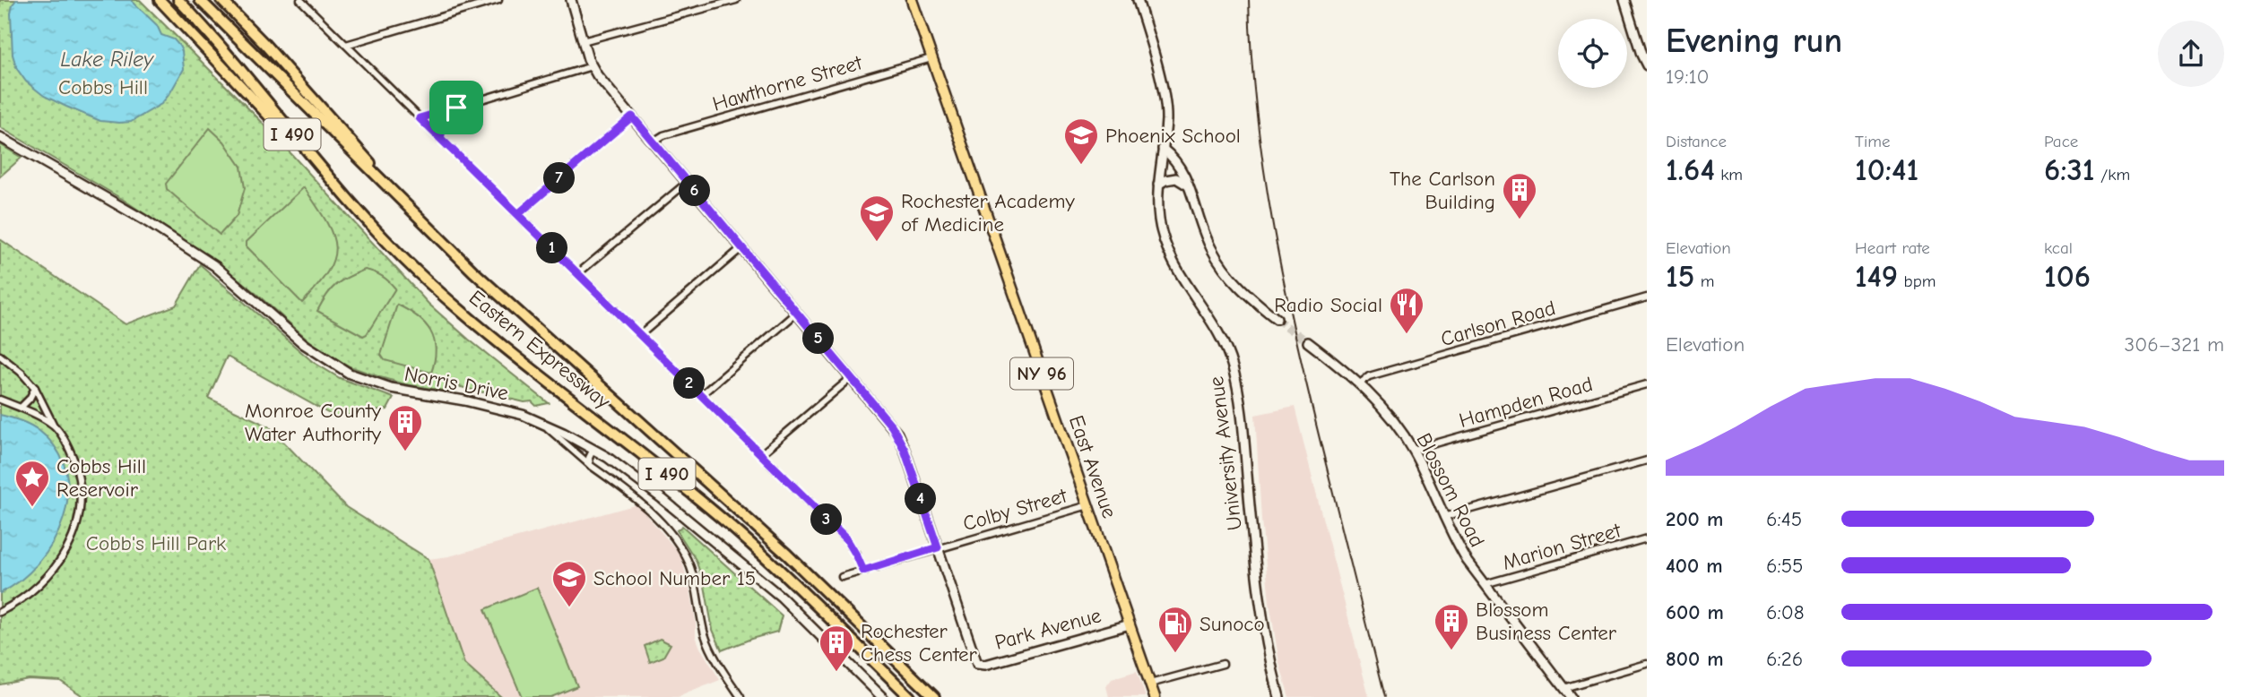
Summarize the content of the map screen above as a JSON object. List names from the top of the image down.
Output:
{
  "streets": {
    "highway": ["I 490", "Eastern Expressway"],
    "main road": ["NY 96", "East Avenue"],
    "street": [
      "Hawthorne Street",
      "Carlson Road",
      "Norris Drive",
      "Hampden Road",
      "University Avenue",
      "Blossom Road",
      "Colby Street",
      "Marion Street",
      "Park Avenue"
    ]
  },
  "crossings": [
    ["Hawthorne Street", "East Avenue"],
    ["Hawthorne Street", "Park Avenue"],
    ["Carlson Road", "Blossom Road"],
    ["Hampden Road", "Blossom Road"],
    ["East Avenue", "Colby Street"],
    ["East Avenue", "Park Avenue"],
    ["Blossom Road", "Marion Street"],
    ["Colby Street", "Park Avenue"]
  ],
  "water": ["Lake Riley"],
  "parks": ["Cobbs Hill", "Cobb's Hill Park"],
  "places": {
    "school or university": ["Phoenix School", "Rochester Academy of Medicine", "School Number 15"],
    "building": [
      "The Carlson Building",
      "Monroe County Water Authority",
      "Blossom Business Center",
      "Rochester Chess Center"
    ],
    "restaurant": ["Radio Social"],
    "place": ["Cobbs Hill Reservoir"],
    "fuel station": ["Sunoco"]
  },
  "page": {
    "heading": ["Evening run", "19:10"],
    "stats": [
      ["Distance", "1.64 km"],
      ["Time", "10:41"],
      ["Pace", "6:31 /km"],
      ["Elevation", "15 m"],
      ["Heart rate", "149 bpm"],
      ["kcal", "106"]
    ],
    "pins": [
      "7",
      "6",
      "1",
      "5",
      "2",
      "4",
      "3"
    ],
    "chart": ["Elevation", "306–321 m"],
    "list": [
      {
        "name": "200 m",
        "note": "6:45"
      },
      {
        "name": "400 m",
        "note": "6:55"
      },
      {
        "name": "600 m",
        "note": "6:08"
      },
      {
        "name": "800 m",
        "note": "6:26"
      }
    ]
  }
}
